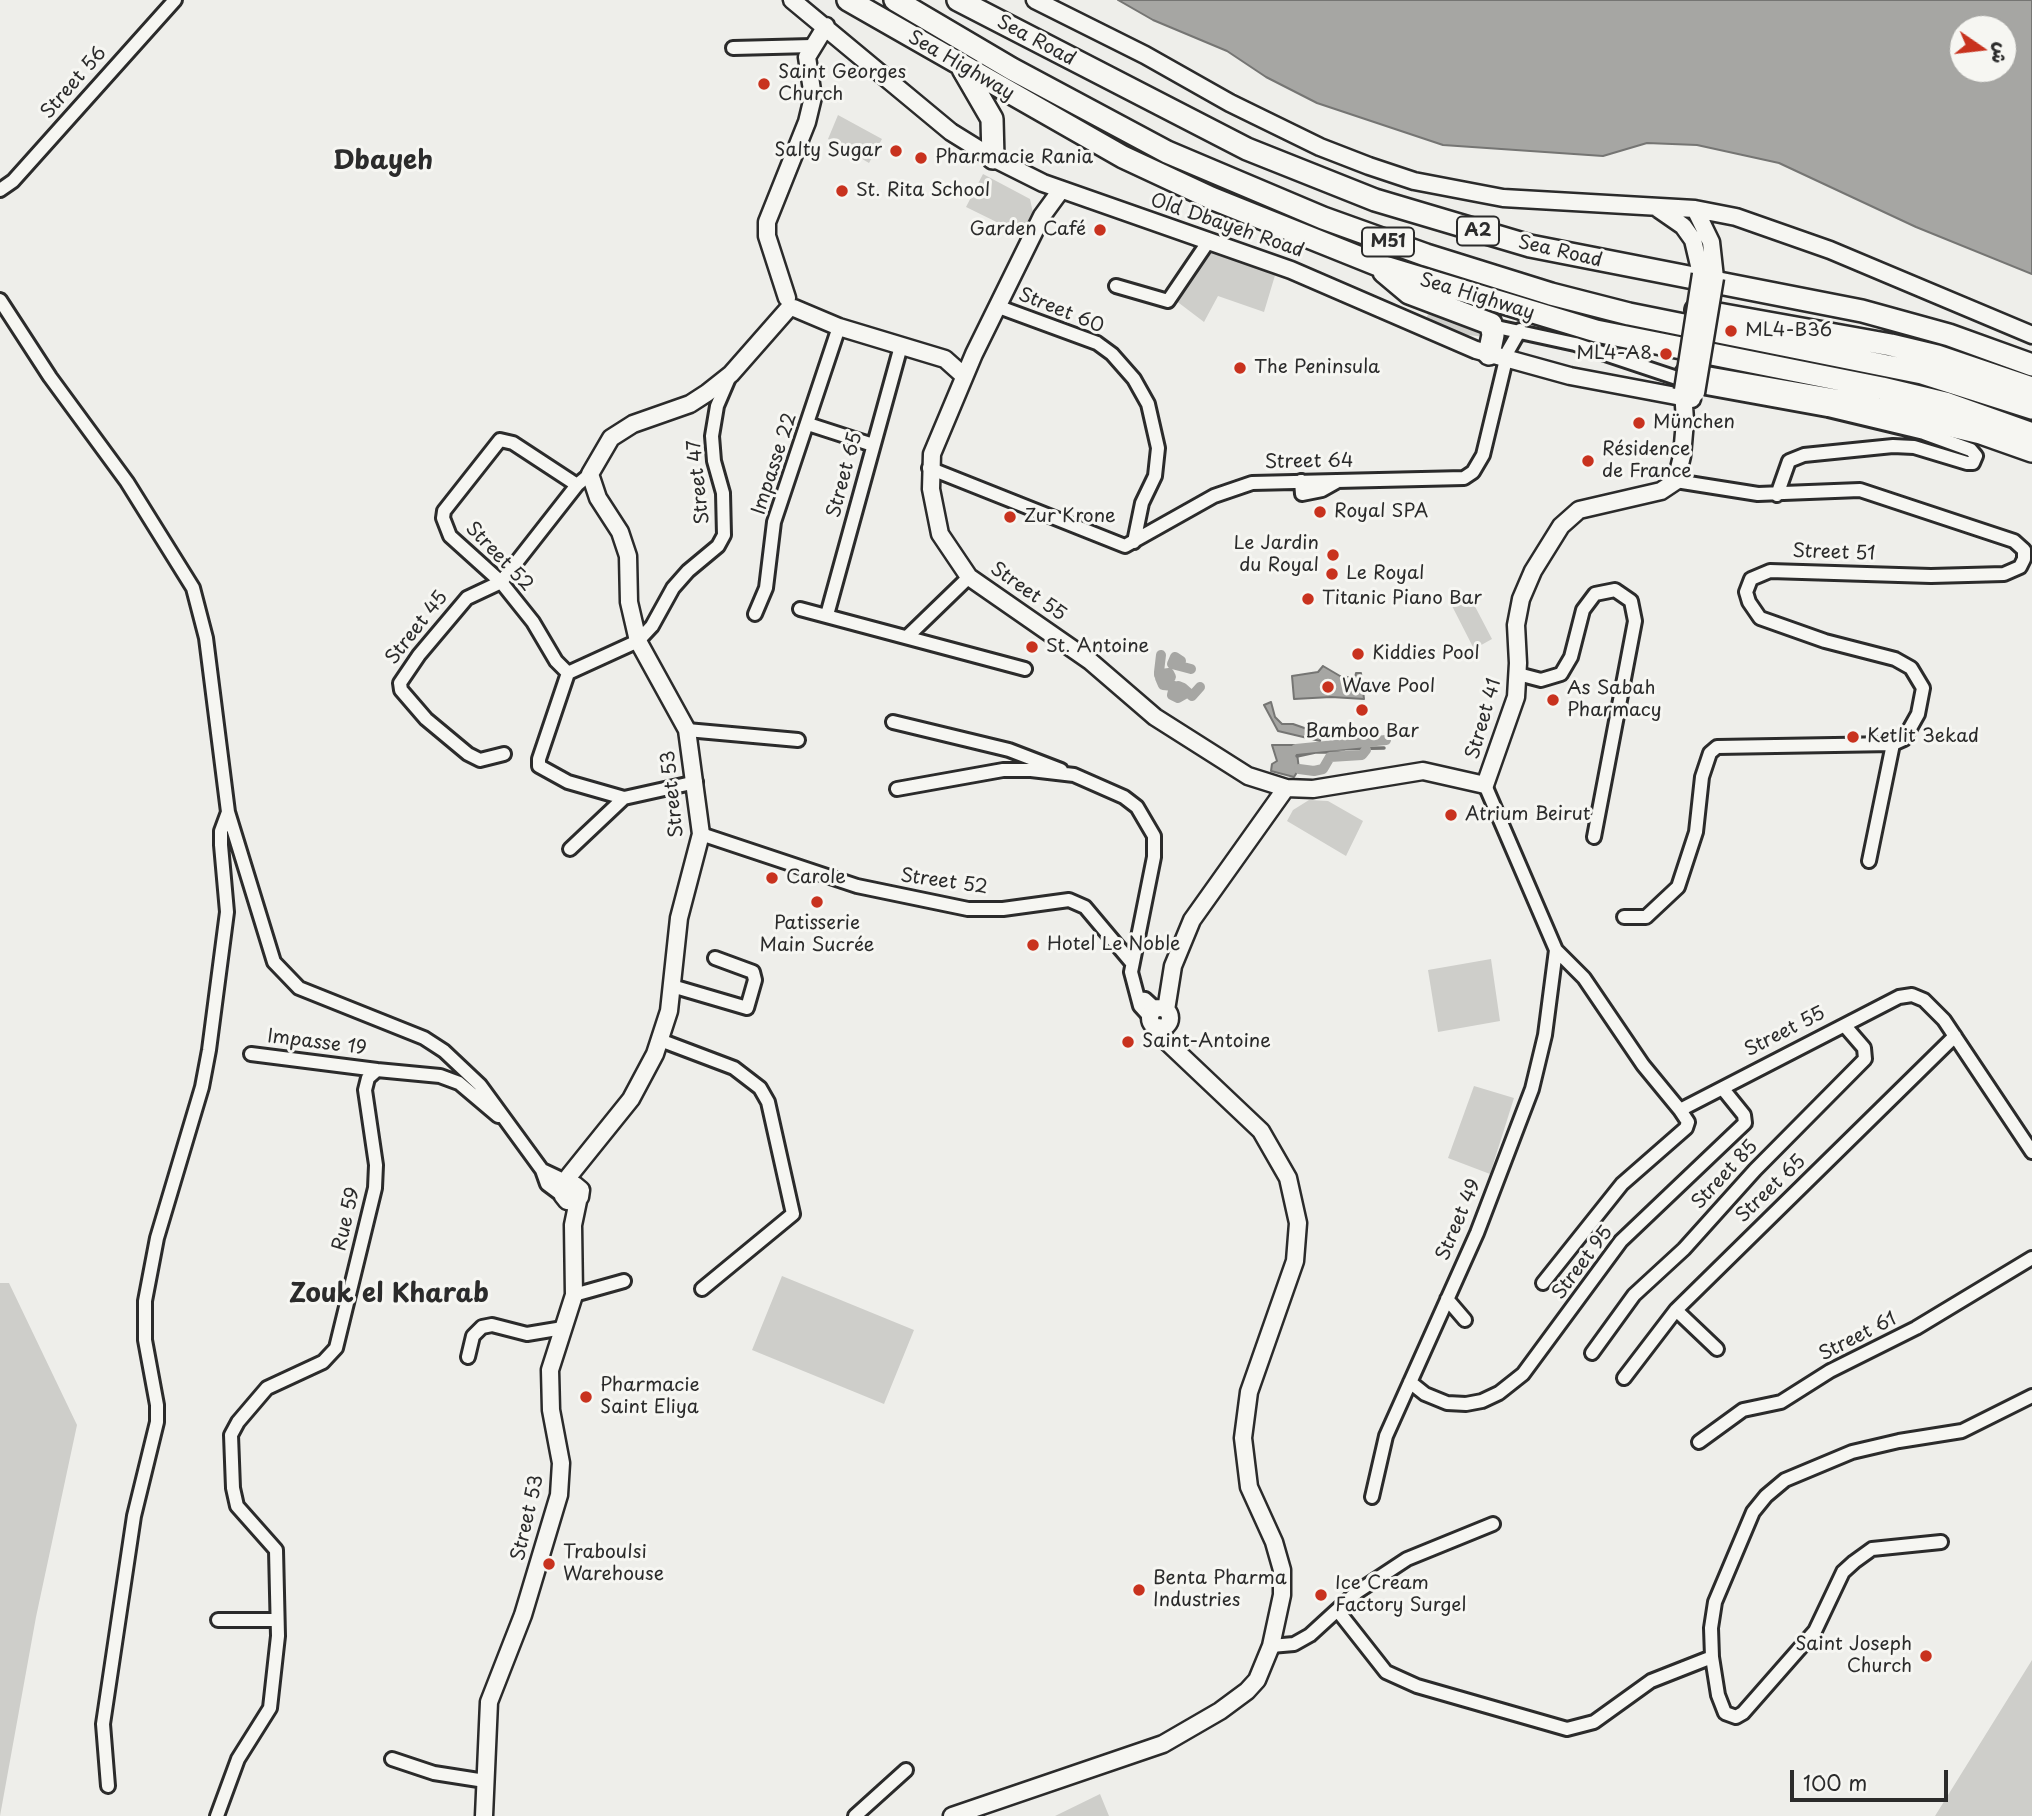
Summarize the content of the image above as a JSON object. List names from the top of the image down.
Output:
{
  "streets": {
    "highway": [
      "Sea Road",
      "Sea Highway",
      "A2",
      "M51"
    ],
    "street": [
      "Street 56",
      "Old Dbayeh Road",
      "Street 60",
      "Street 64",
      "Impasse 22",
      "Street 65",
      "Street 47",
      "Street 51",
      "Street 52",
      "Street 55",
      "Street 45",
      "Street 41",
      "Street 53",
      "Impasse 19",
      "Street 85",
      "Rue 59",
      "Street 49",
      "Street 95",
      "Street 61"
    ]
  },
  "crossings": [
    ["Old Dbayeh Road", "Street 64"],
    ["Old Dbayeh Road", "Street 55"],
    ["Street 60", "Street 64"],
    ["Street 60", "Street 55"],
    ["Street 65", "Street 55"],
    ["Street 47", "Street 53"],
    ["Street 51", "Street 41"],
    ["Street 52", "Street 45"],
    ["Street 52", "Street 53"],
    ["Street 55", "Street 41"],
    ["Street 55", "Street 85"],
    ["Street 55", "Street 95"],
    ["Street 45", "Street 53"],
    ["Impasse 19", "Rue 59"],
    ["Street 49", "Street 95"]
  ],
  "districts": ["Dbayeh", "Zouk el Kharab"],
  "places": [
    "Saint Georges Church",
    "Salty Sugar",
    "Pharmacie Rania",
    "St. Rita School",
    "Garden Café",
    "ML4-B36",
    "ML4-A8",
    "The Peninsula",
    "München",
    "Résidence de France",
    "Royal SPA",
    "Zur Krone",
    "Le Jardin du Royal",
    "Le Royal",
    "Titanic Piano Bar",
    "St. Antoine",
    "Kiddies Pool",
    "Wave Pool",
    "As Sabah Pharmacy",
    "Bamboo Bar",
    "Ketlit 3ekad",
    "Atrium Beirut",
    "Carole",
    "Patisserie Main Sucrée",
    "Hotel Le Noble",
    "Saint-Antoine",
    "Pharmacie Saint Eliya",
    "Traboulsi Warehouse",
    "Benta Pharma Industries",
    "Ice Cream Factory Surgel",
    "Saint Joseph Church"
  ],
  "scale_bar": "100 m",
  "north": "right"
}
